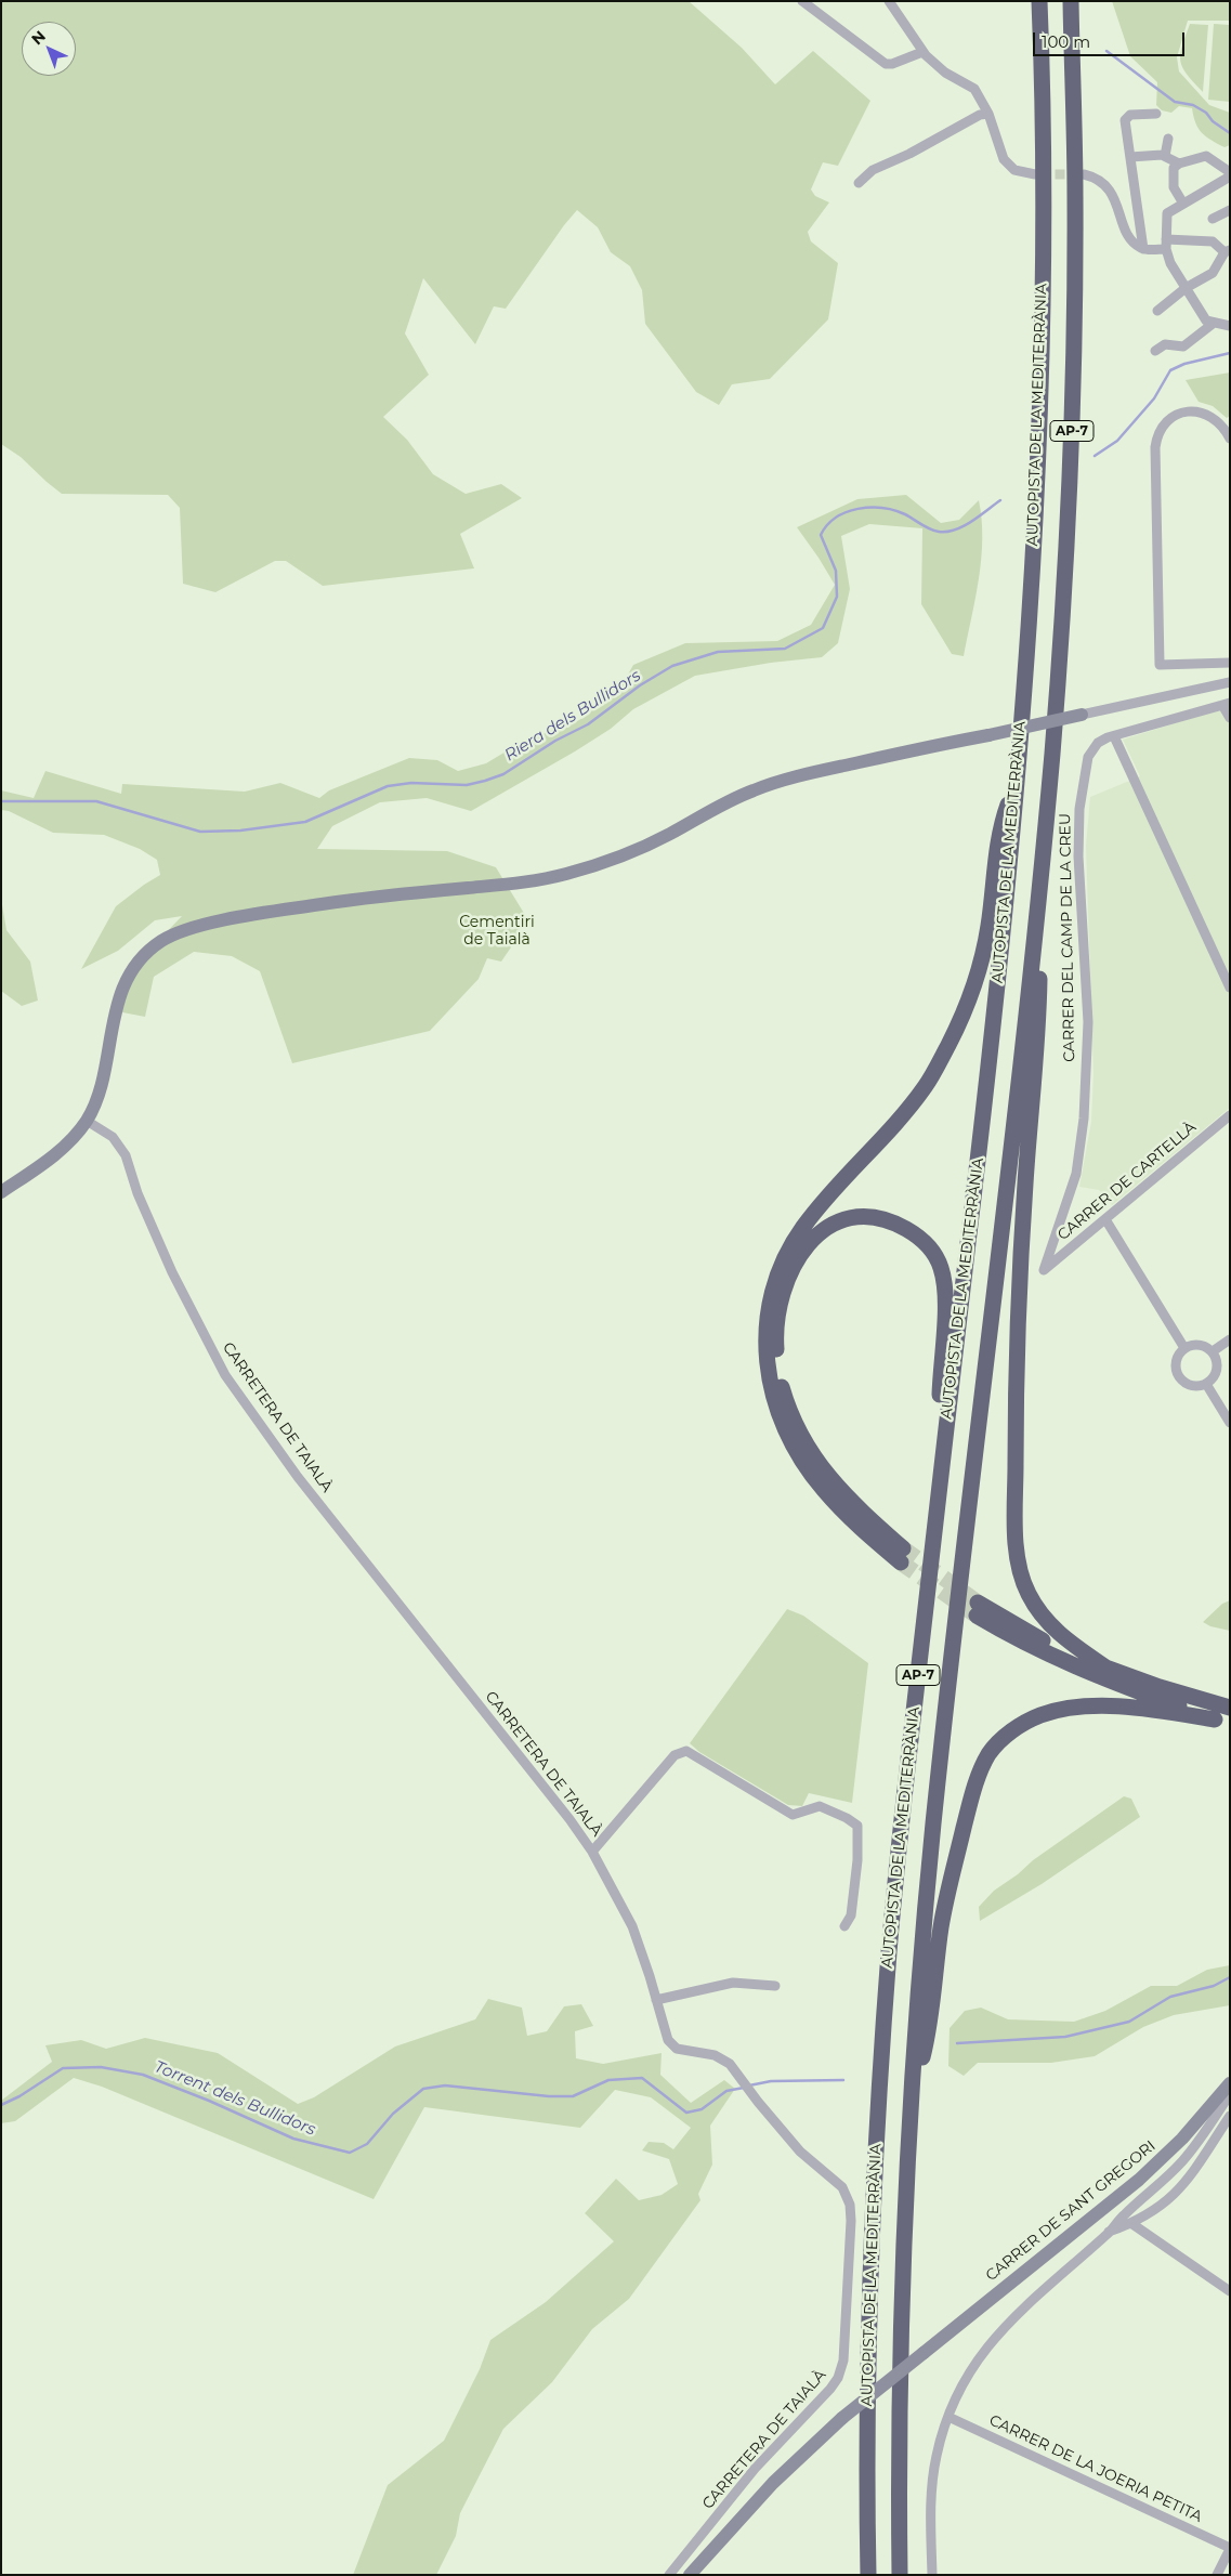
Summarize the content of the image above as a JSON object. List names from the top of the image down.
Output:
{
  "streets": {
    "highway": ["AUTOPISTA DE LA MEDITERRÀNIA", "AP-7"],
    "street": [
      "CARRER DEL CAMP DE LA CREU",
      "CARRER DE CARTELLÀ",
      "CARRETERA DE TAIALÀ",
      "CARRER DE SANT GREGORI",
      "CARRER DE LA JOERIA PETITA"
    ]
  },
  "crossings": [
    ["CARRER DEL CAMP DE LA CREU", "CARRER DE CARTELLÀ"]
  ],
  "water": ["Riera dels Bullidors", "Torrent dels Bullidors"],
  "parks": ["Cementiri de Taialà"],
  "scale_bar": "100 m",
  "north": "top left"
}
